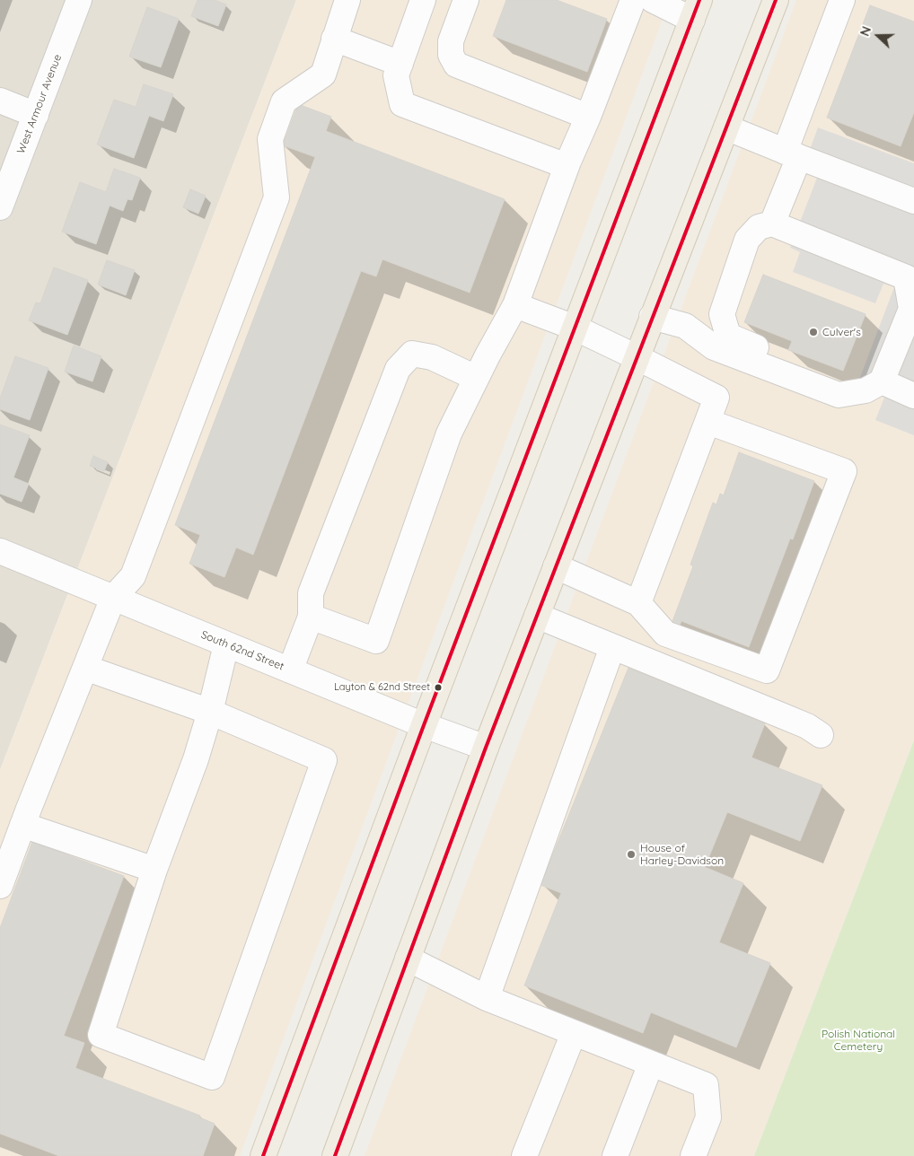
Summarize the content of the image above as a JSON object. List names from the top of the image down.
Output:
{
  "streets": {
    "street": ["West Armour Avenue", "South 62nd Street"]
  },
  "parks": ["Polish National Cemetery"],
  "places": ["Culver's", "Layton & 62nd Street", "House of Harley-Davidson"],
  "north": "left"
}
